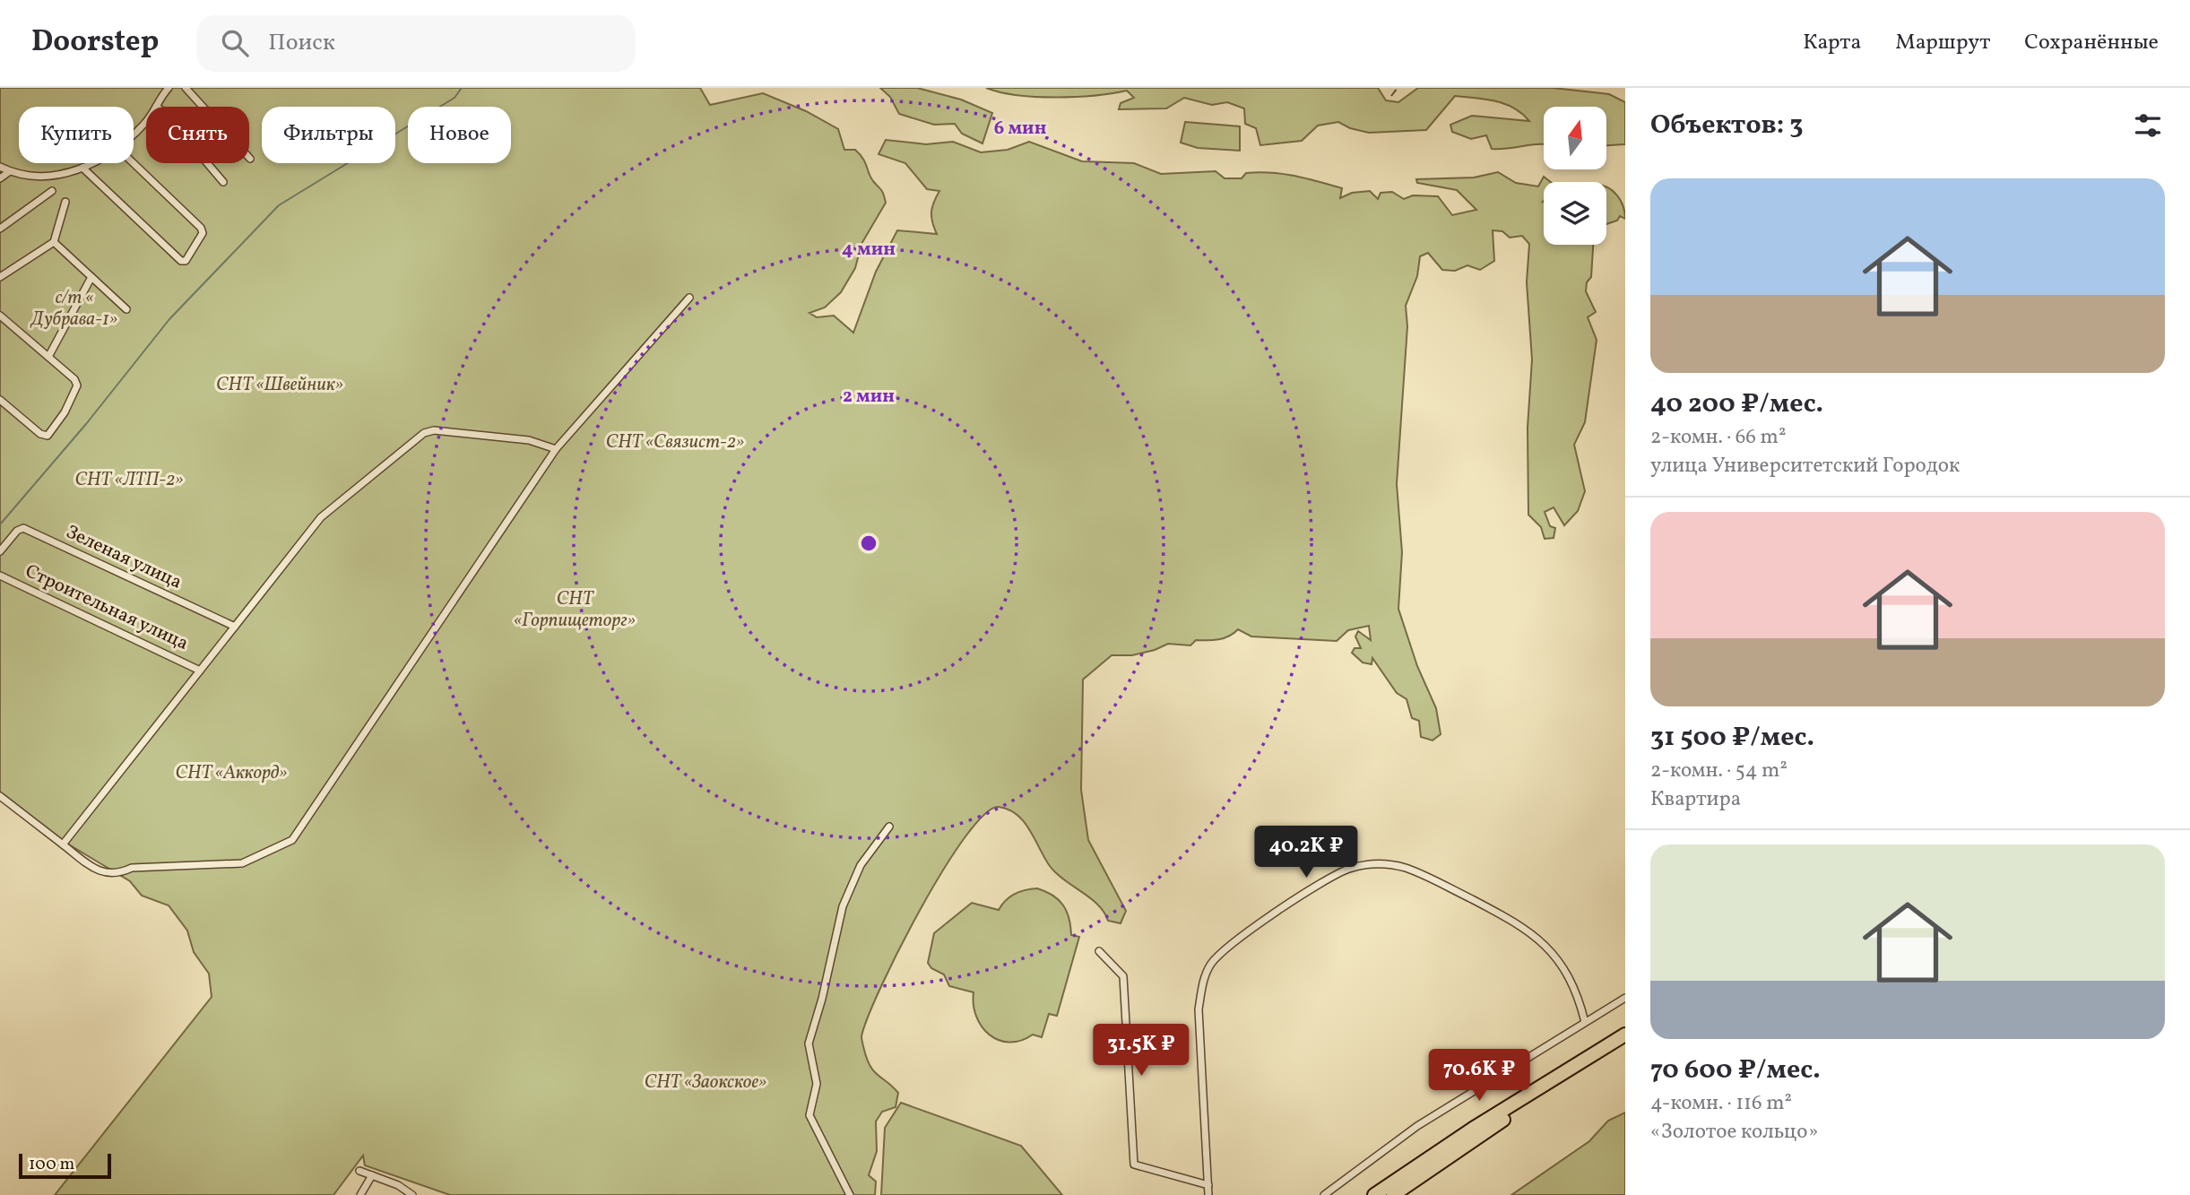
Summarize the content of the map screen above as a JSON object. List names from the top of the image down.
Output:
{
  "streets": {
    "street": ["Зеленая улица", "Строительная улица"]
  },
  "parks": [
    "с/т « Дубрава-1»",
    "СНТ «Швейник»",
    "СНТ «Связист-2»",
    "СНТ «ЛТП-2»",
    "СНТ «Горпищеторг»",
    "СНТ «Аккорд»",
    "СНТ «Заокское»"
  ],
  "scale_bar": "100 m",
  "north": "top",
  "page": {
    "header": "Doorstep",
    "search": "Поиск",
    "nav": ["Карта", "Маршрут", "Сохранённые"],
    "heading": "Объектов: 3",
    "chip": [
      "Купить",
      "Снять",
      "Фильтры",
      "Новое"
    ],
    "list": [
      {
        "name": "40 200 ₽/мес.",
        "note": "2-комн. · 66 m² · улица Университетский Городок"
      },
      {
        "name": "31 500 ₽/мес.",
        "note": "2-комн. · 54 m² · Квартира"
      },
      {
        "name": "70 600 ₽/мес.",
        "note": "4-комн. · 116 m² · «Золотое кольцо»"
      }
    ],
    "price": ["40.2K ₽", "31.5K ₽", "70.6K ₽"],
    "scale": "100 m"
  },
  "rings": ["6 мин", "4 мин", "2 мин"]
}
